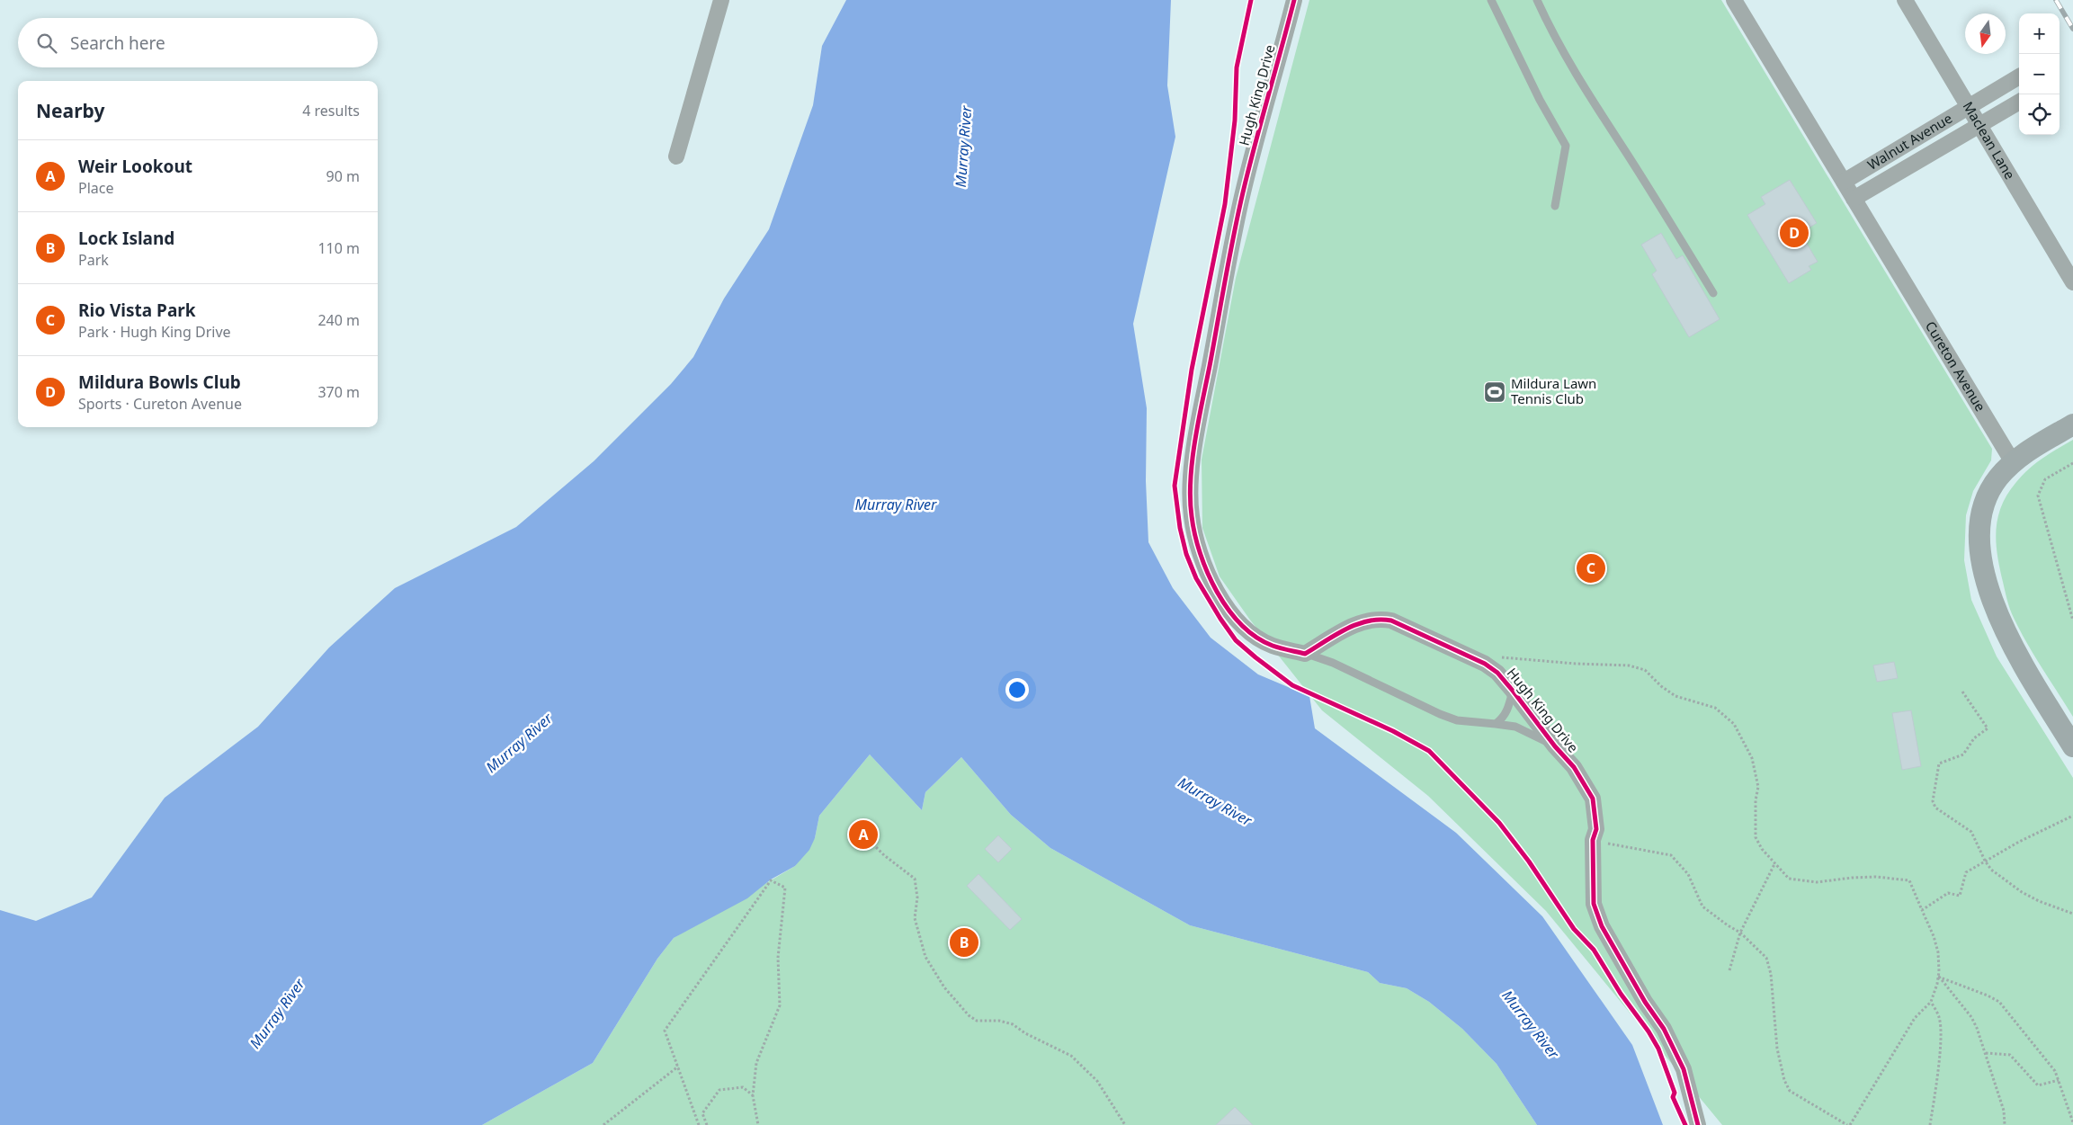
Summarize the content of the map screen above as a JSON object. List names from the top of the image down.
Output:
{
  "streets": {
    "street": [
      "Hugh King Drive",
      "Walnut Avenue",
      "Maclean Lane",
      "Cureton Avenue"
    ]
  },
  "crossings": [
    ["Walnut Avenue", "Maclean Lane"],
    ["Walnut Avenue", "Cureton Avenue"]
  ],
  "water": ["Murray River"],
  "places": {
    "sports": ["Mildura Lawn Tennis Club"]
  },
  "north": "bottom",
  "page": {
    "map_buttons": ["+", "−"],
    "search": "Search here",
    "heading": ["Nearby", "4 results"],
    "list": [
      {
        "mark": "A",
        "name": "Weir Lookout",
        "note": "Place",
        "value": "90 m"
      },
      {
        "mark": "B",
        "name": "Lock Island",
        "note": "Park",
        "value": "110 m"
      },
      {
        "mark": "C",
        "name": "Rio Vista Park",
        "note": "Park · Hugh King Drive",
        "value": "240 m"
      },
      {
        "mark": "D",
        "name": "Mildura Bowls Club",
        "note": "Sports · Cureton Avenue",
        "value": "370 m"
      }
    ],
    "pins": [
      "D",
      "C",
      "A",
      "B"
    ]
  }
}
